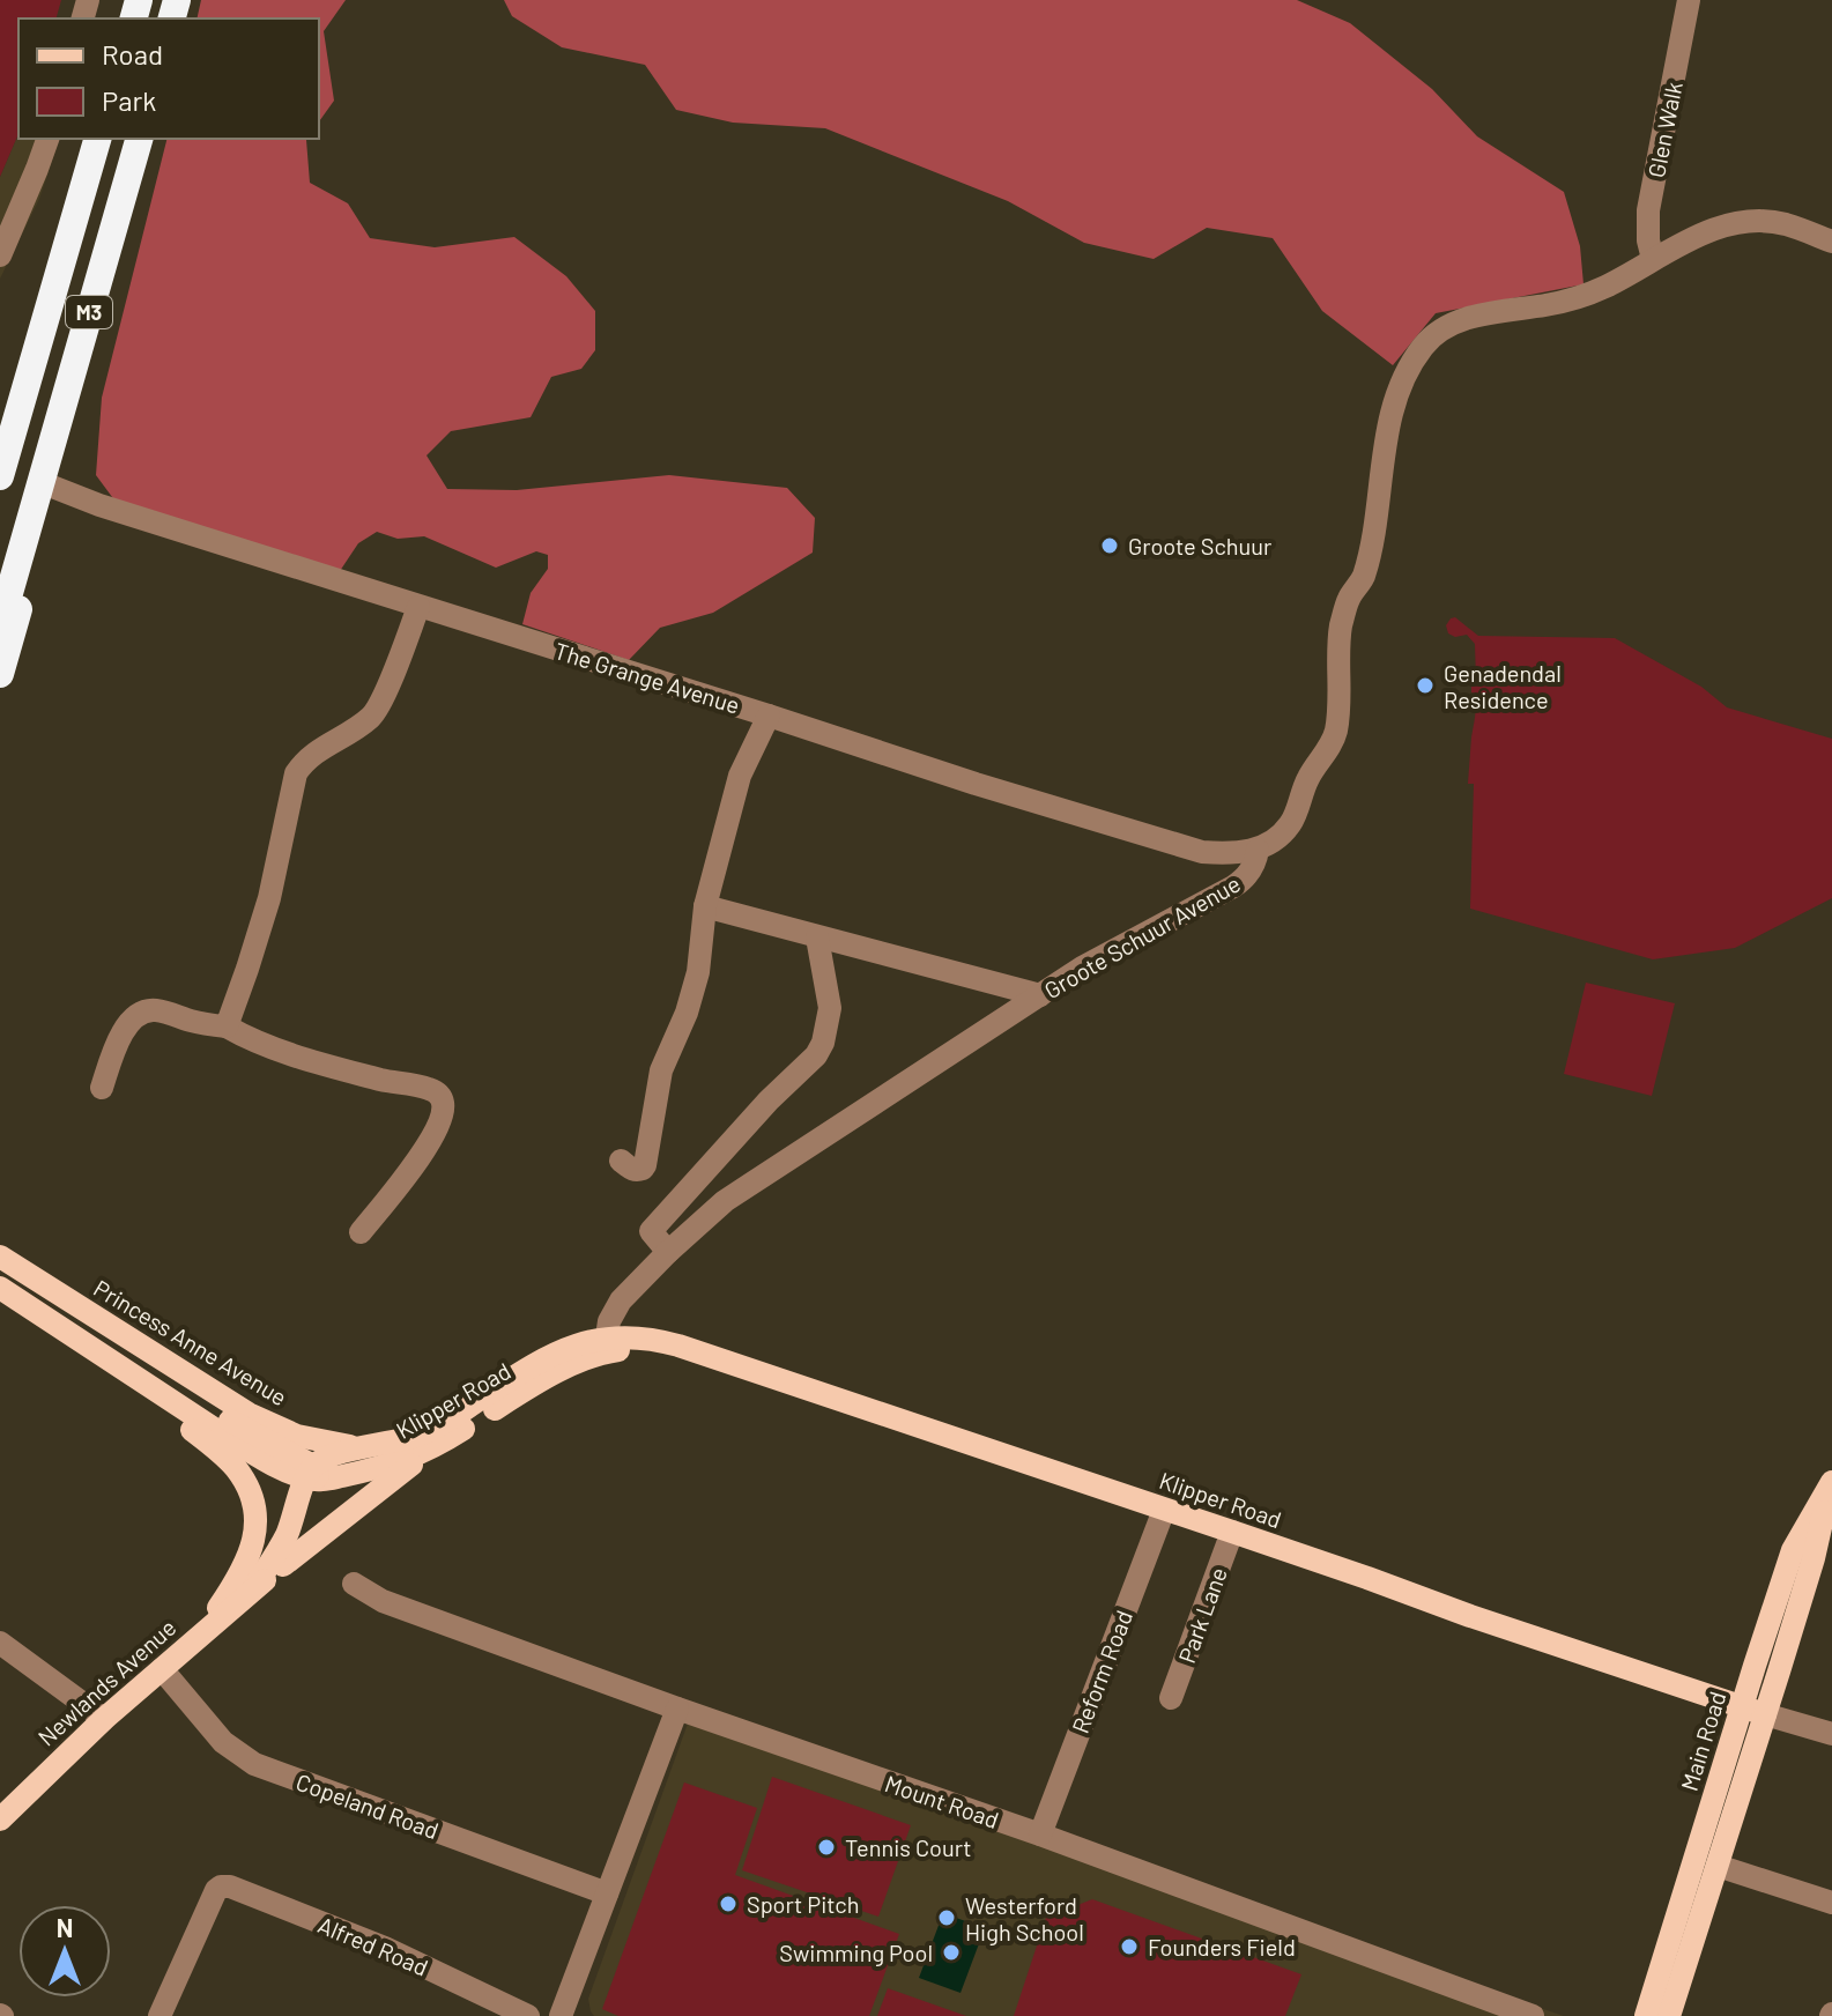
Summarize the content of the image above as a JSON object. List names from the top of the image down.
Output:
{
  "streets": {
    "highway": ["M3"],
    "main road": [
      "Princess Anne Avenue",
      "Klipper Road",
      "Newlands Avenue",
      "Main Road"
    ],
    "street": [
      "Glen Walk",
      "The Grange Avenue",
      "Groote Schuur Avenue",
      "Park Lane",
      "Reform Road",
      "Mount Road",
      "Copeland Road",
      "Alfred Road"
    ]
  },
  "crossings": [
    ["Glen Walk", "Groote Schuur Avenue"],
    ["M3", "The Grange Avenue"],
    ["The Grange Avenue", "Groote Schuur Avenue"],
    ["Groote Schuur Avenue", "Klipper Road"],
    ["Princess Anne Avenue", "Klipper Road"],
    ["Klipper Road", "Park Lane"],
    ["Klipper Road", "Reform Road"],
    ["Klipper Road", "Newlands Avenue"],
    ["Klipper Road", "Main Road"],
    ["Reform Road", "Mount Road"],
    ["Newlands Avenue", "Copeland Road"]
  ],
  "places": [
    "Groote Schuur",
    "Genadendal Residence",
    "Tennis Court",
    "Sport Pitch",
    "Westerford High School",
    "Founders Field",
    "Swimming Pool"
  ],
  "legend": ["Road", "Park"],
  "north": "top"
}
